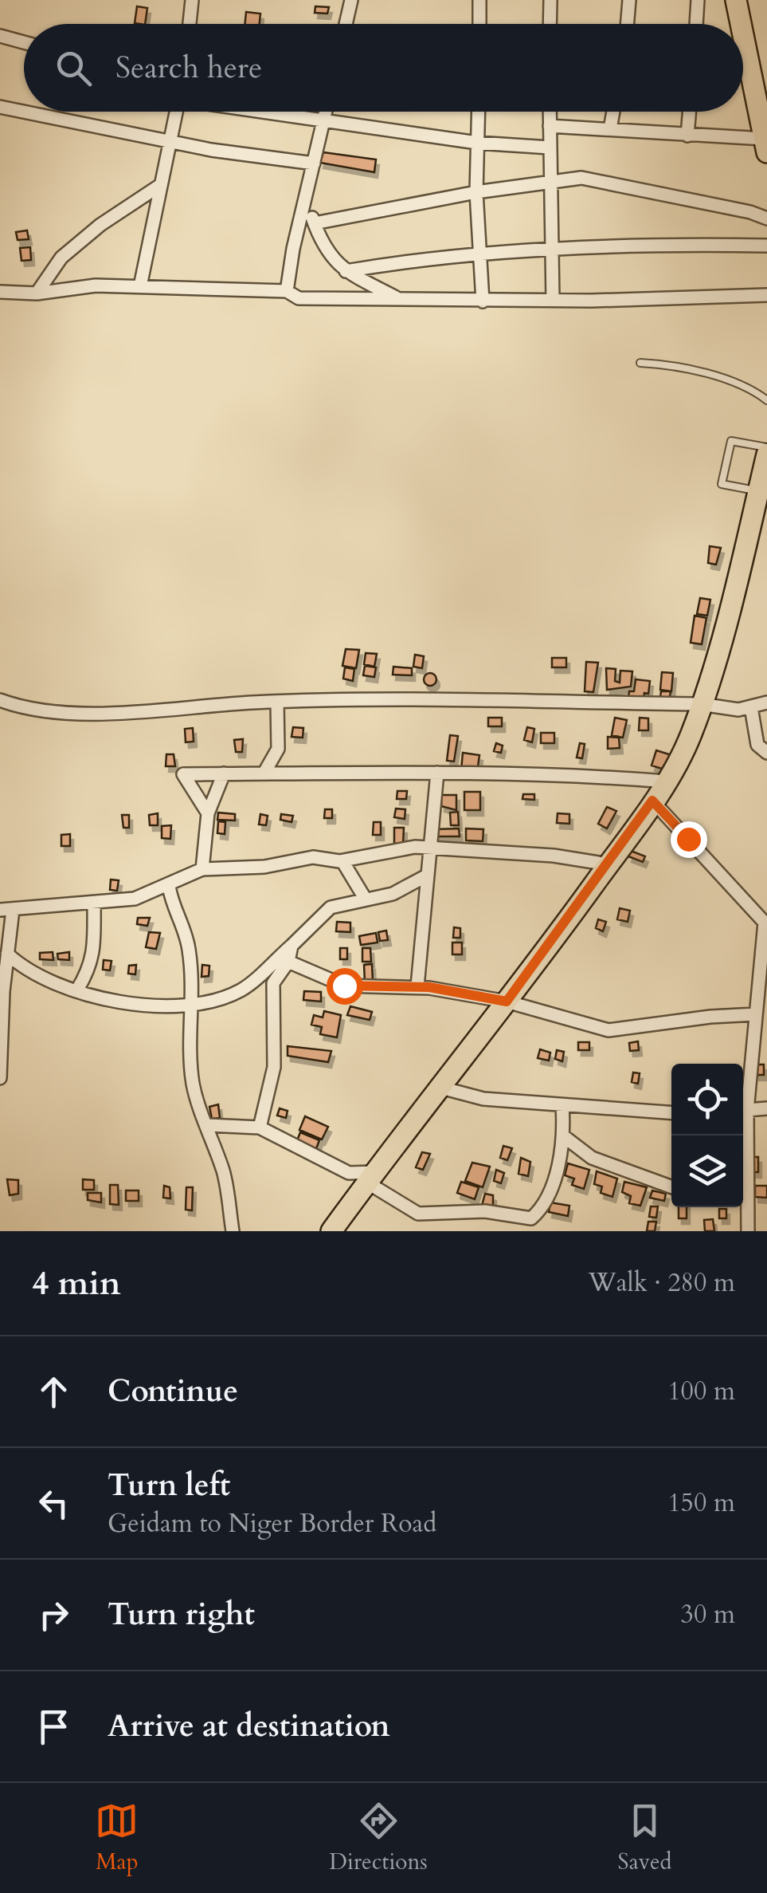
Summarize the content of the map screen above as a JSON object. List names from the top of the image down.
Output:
{
  "page": {
    "search": "Search here",
    "heading": ["4 min", "Walk · 280 m"],
    "list": [
      ["Continue", "100 m"],
      ["Turn left", "Geidam to Niger Border Road", "150 m"],
      ["Turn right", "30 m"],
      "Arrive at destination"
    ],
    "nav": ["Map", "Directions", "Saved"]
  }
}
